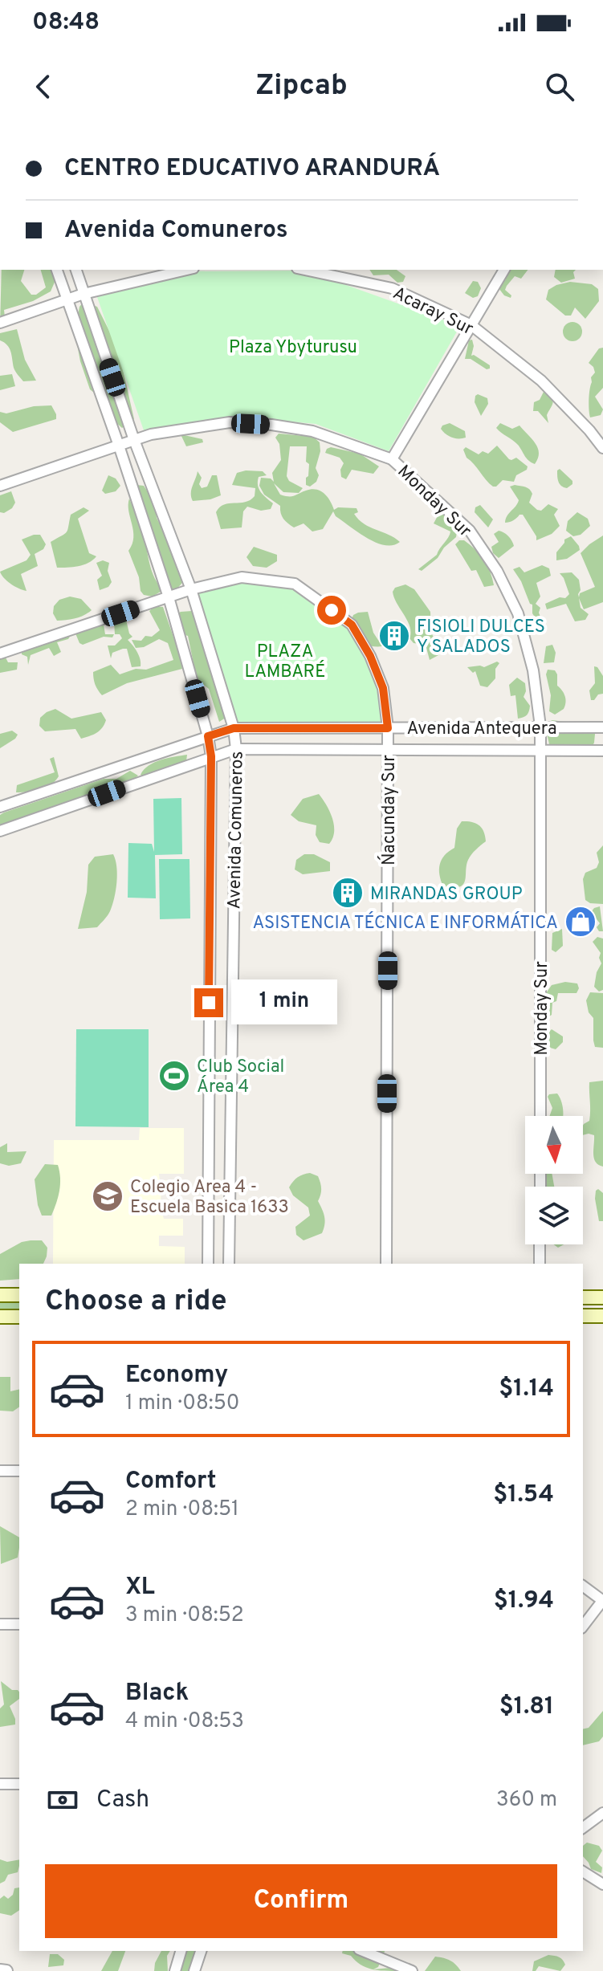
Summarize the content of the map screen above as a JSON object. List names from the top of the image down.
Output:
{
  "streets": {
    "street": [
      "Acaray Sur",
      "Monday Sur",
      "Avenida Antequera",
      "Ńacunday Sur",
      "Avenida Comuneros"
    ]
  },
  "crossings": [
    ["Monday Sur", "Avenida Antequera"],
    ["Monday Sur", "Avenida Comuneros"],
    ["Avenida Antequera", "Ńacunday Sur"],
    ["Avenida Antequera", "Avenida Comuneros"],
    ["Ńacunday Sur", "Avenida Comuneros"]
  ],
  "parks": ["Plaza Ybyturusu", "PLAZA LAMBARÉ"],
  "places": {
    "building": ["FISIOLI DULCES Y SALADOS", "MIRANDAS GROUP"],
    "shop": ["ASISTENCIA TÉCNICA E INFORMÁTICA"],
    "sports": ["Club Social Área 4"],
    "school or university": ["Colegio Area 4 - Escuela Basica 1633"]
  },
  "north": "bottom",
  "page": {
    "status": "08:48",
    "header": "Zipcab",
    "banner": ["CENTRO EDUCATIVO ARANDURÁ", "Avenida Comuneros"],
    "bubble": "1 min",
    "heading": "Choose a ride",
    "list": [
      {
        "name": "Economy",
        "note": "1 min · 08:50",
        "value": "$1.14"
      },
      {
        "name": "Comfort",
        "note": "2 min · 08:51",
        "value": "$1.54"
      },
      {
        "name": "XL",
        "note": "3 min · 08:52",
        "value": "$1.94"
      },
      {
        "name": "Black",
        "note": "4 min · 08:53",
        "value": "$1.81"
      }
    ],
    "pay": ["Cash", "360 m"],
    "buttons": "Confirm"
  }
}
